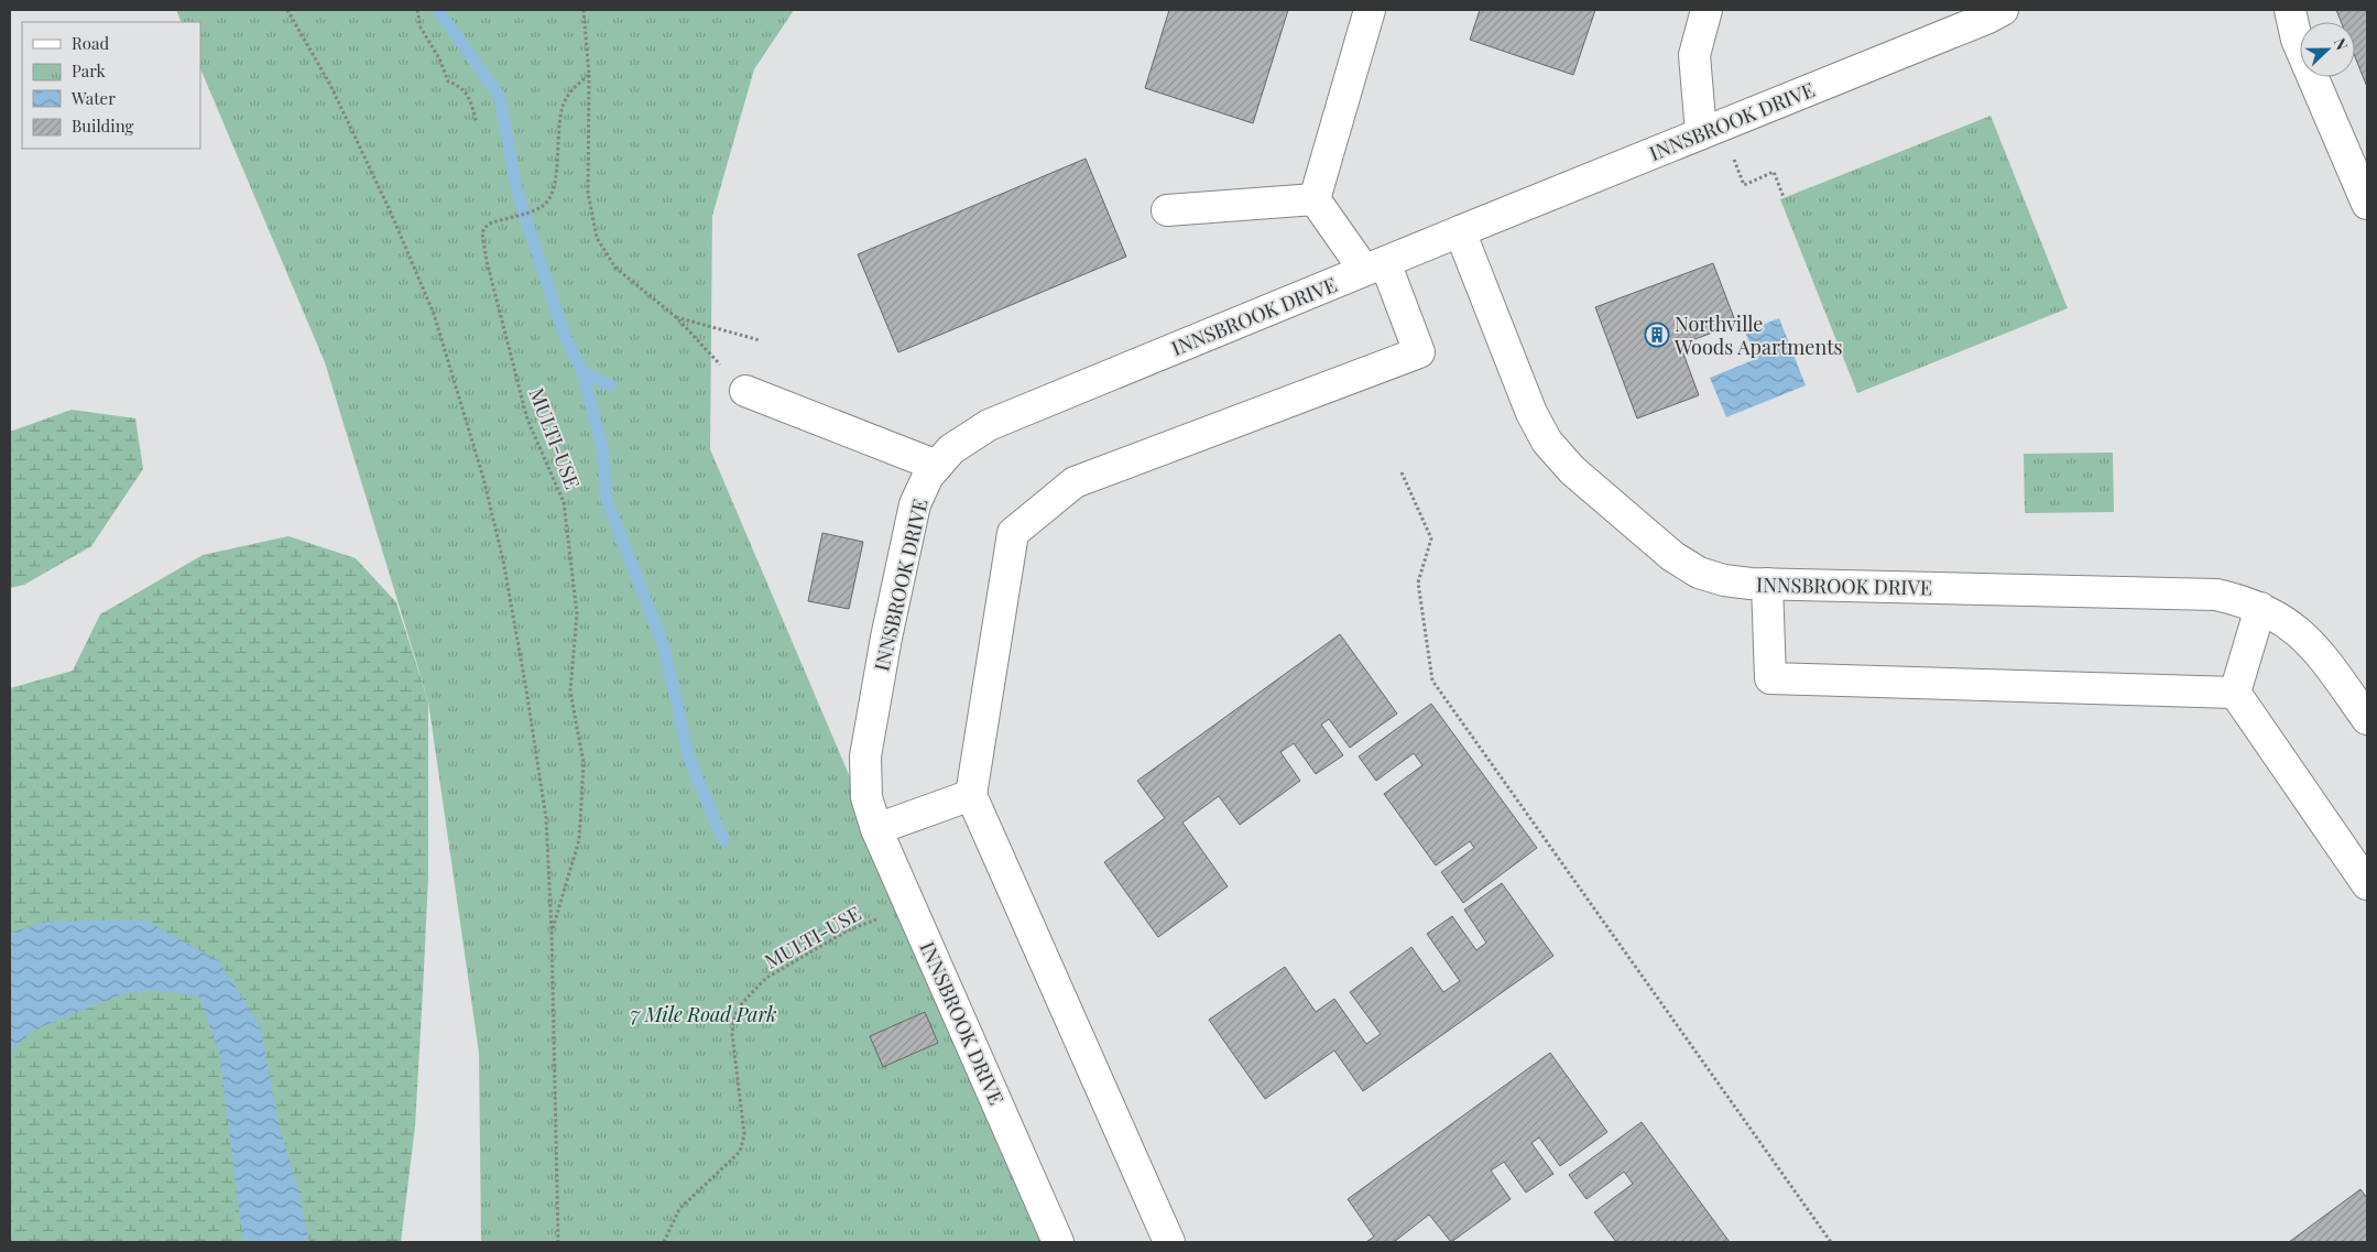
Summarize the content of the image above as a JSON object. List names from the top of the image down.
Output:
{
  "streets": {
    "street": ["INNSBROOK DRIVE"],
    "path": ["MULTI-USE"]
  },
  "crossings": [
    ["INNSBROOK DRIVE", "MULTI-USE"]
  ],
  "parks": ["7 Mile Road Park"],
  "places": {
    "building": ["Northville Woods Apartments"]
  },
  "legend": [
    "Road",
    "Park",
    "Water",
    "Building"
  ],
  "north": "right"
}
